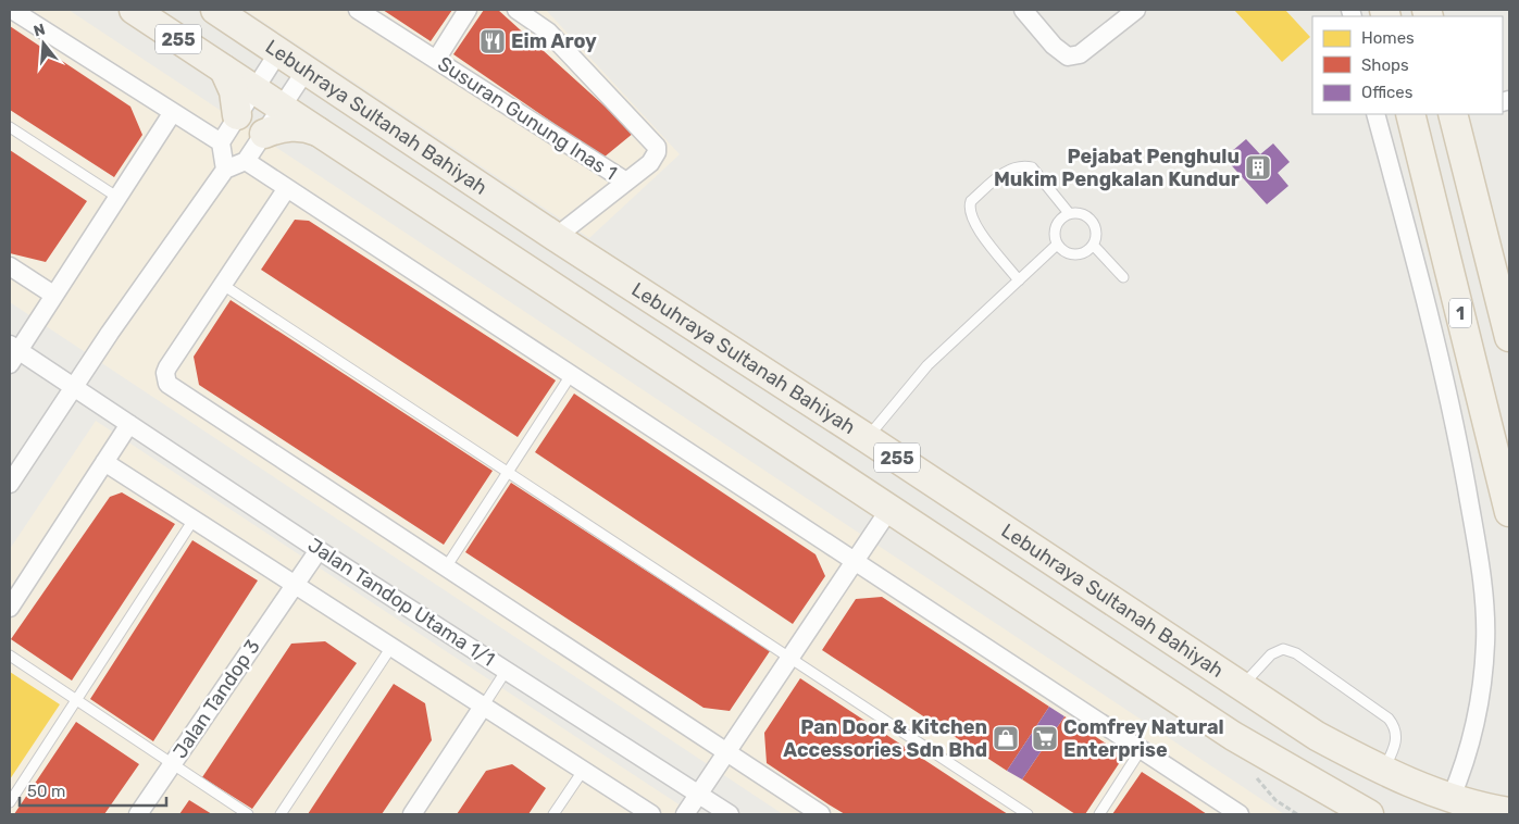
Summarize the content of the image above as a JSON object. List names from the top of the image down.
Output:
{
  "streets": {
    "main road": ["255", "Lebuhraya Sultanah Bahiyah", "1"],
    "street": ["Susuran Gunung Inas 1", "Jalan Tandop Utama 1/1", "Jalan Tandop 3"]
  },
  "crossings": [
    ["Jalan Tandop Utama 1/1", "Jalan Tandop 3"]
  ],
  "places": {
    "restaurant": ["Eim Aroy"],
    "building": ["Pejabat Penghulu Mukim Pengkalan Kundur"],
    "shop": ["Pan Door & Kitchen Accessories Sdn Bhd"],
    "supermarket": ["Comfrey Natural Enterprise"]
  },
  "legend": ["Homes", "Shops", "Offices"],
  "scale_bar": "50 m",
  "north": "top"
}
